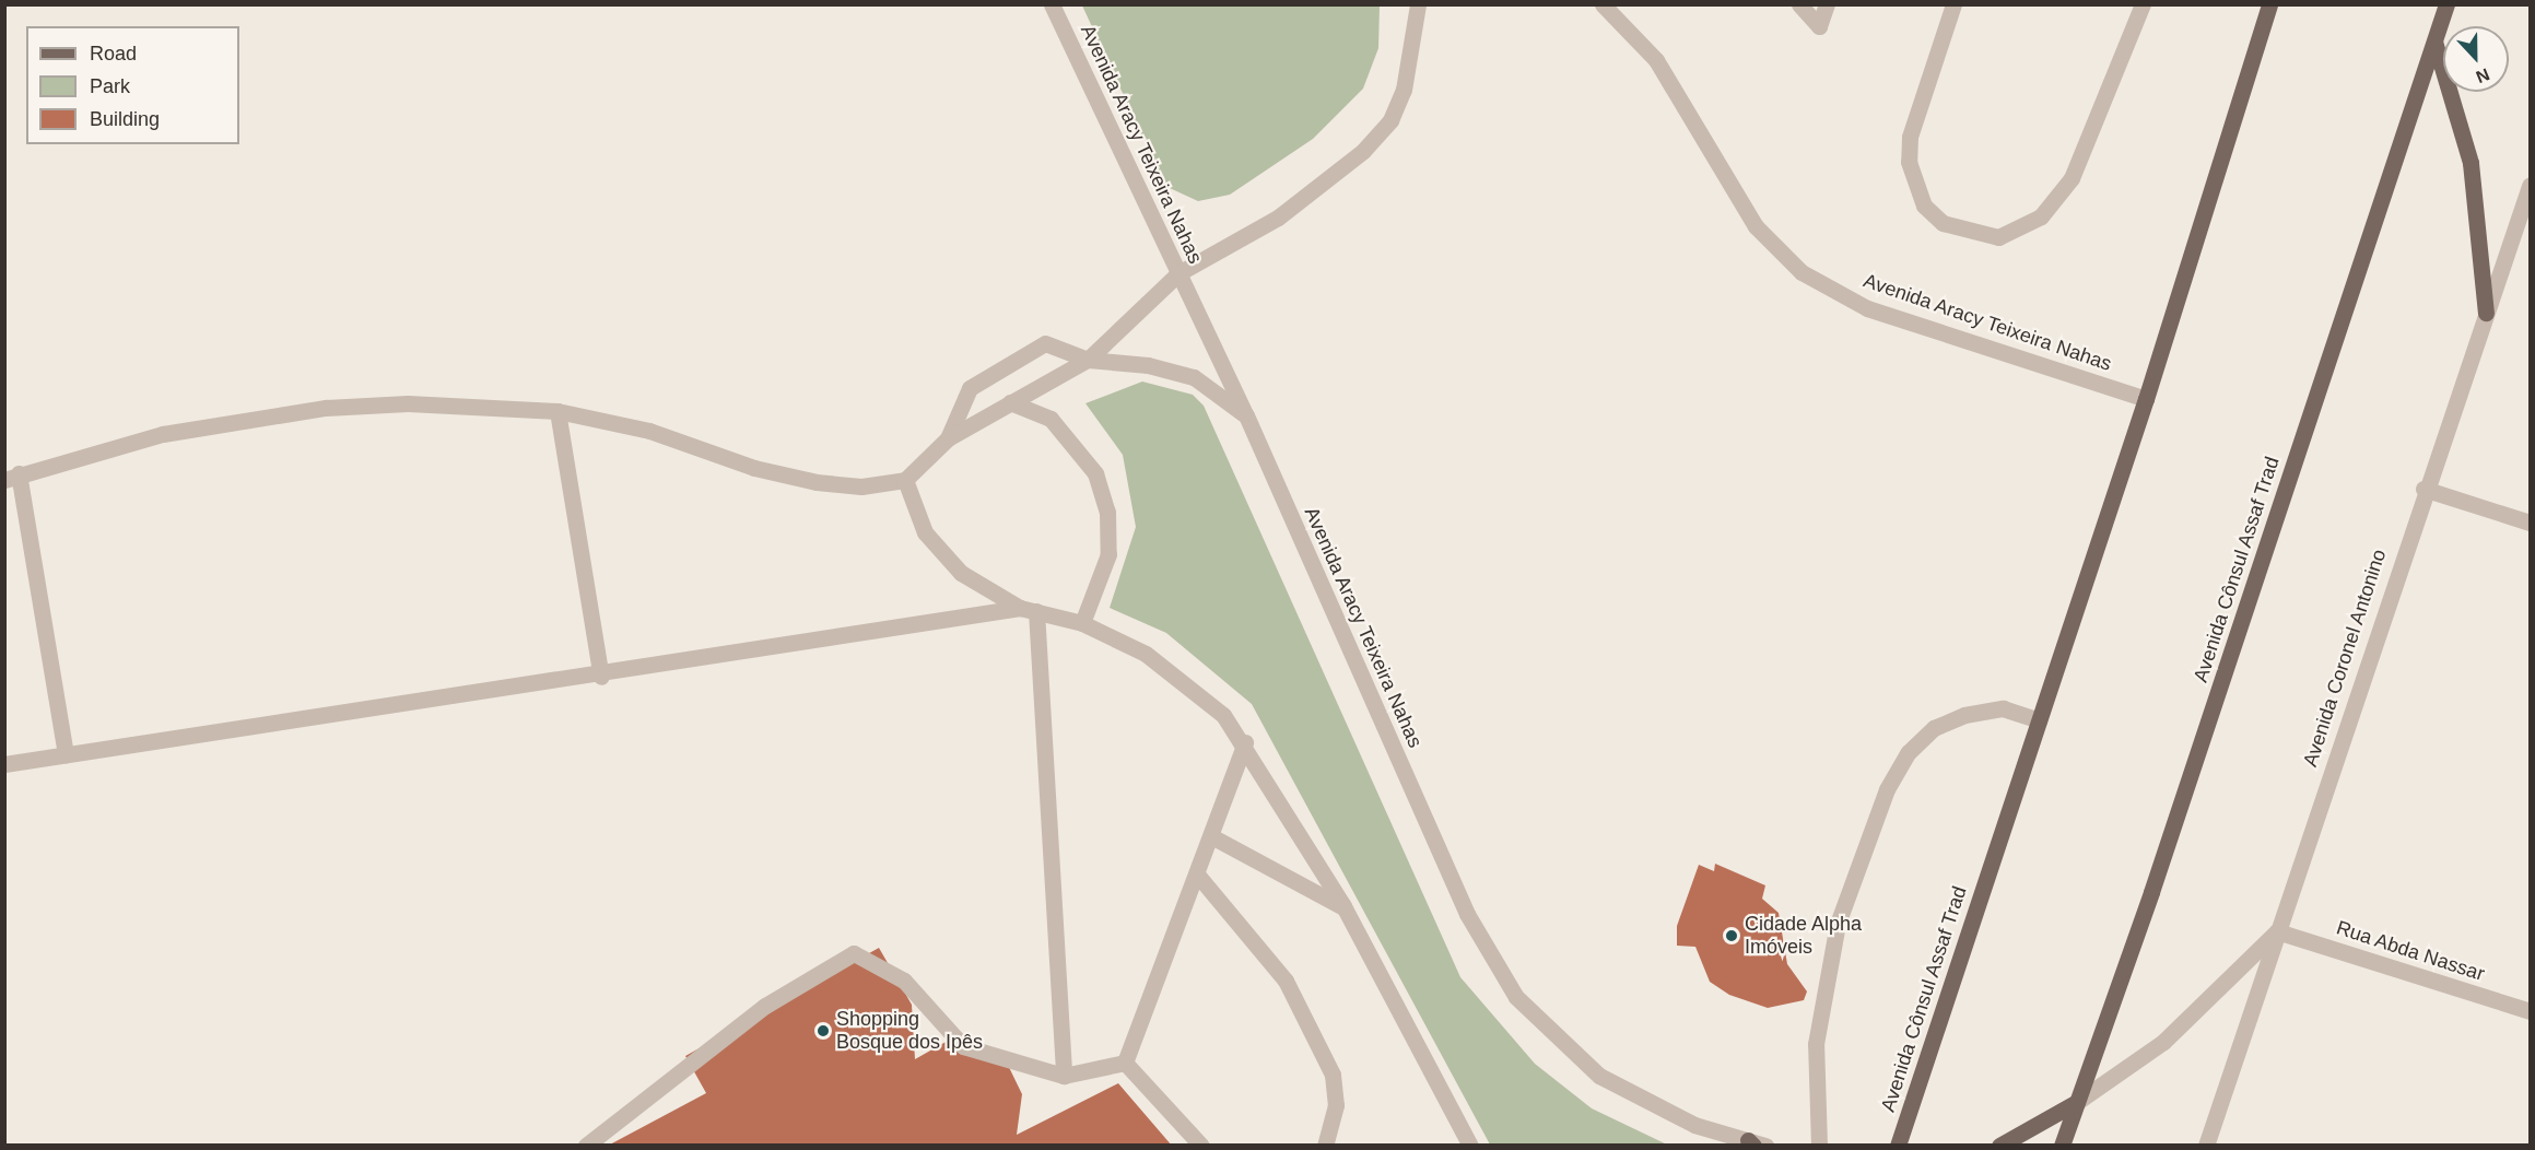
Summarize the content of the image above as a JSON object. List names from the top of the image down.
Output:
{
  "streets": {
    "main road": ["Avenida Cônsul Assaf Trad"],
    "street": ["Avenida Aracy Teixeira Nahas", "Avenida Coronel Antonino", "Rua Abda Nassar"]
  },
  "crossings": [
    ["Avenida Aracy Teixeira Nahas", "Avenida Cônsul Assaf Trad"],
    ["Avenida Coronel Antonino", "Rua Abda Nassar"]
  ],
  "places": ["Cidade Alpha Imóveis", "Shopping Bosque dos Ipês"],
  "legend": ["Road", "Park", "Building"],
  "north": "bottom"
}
